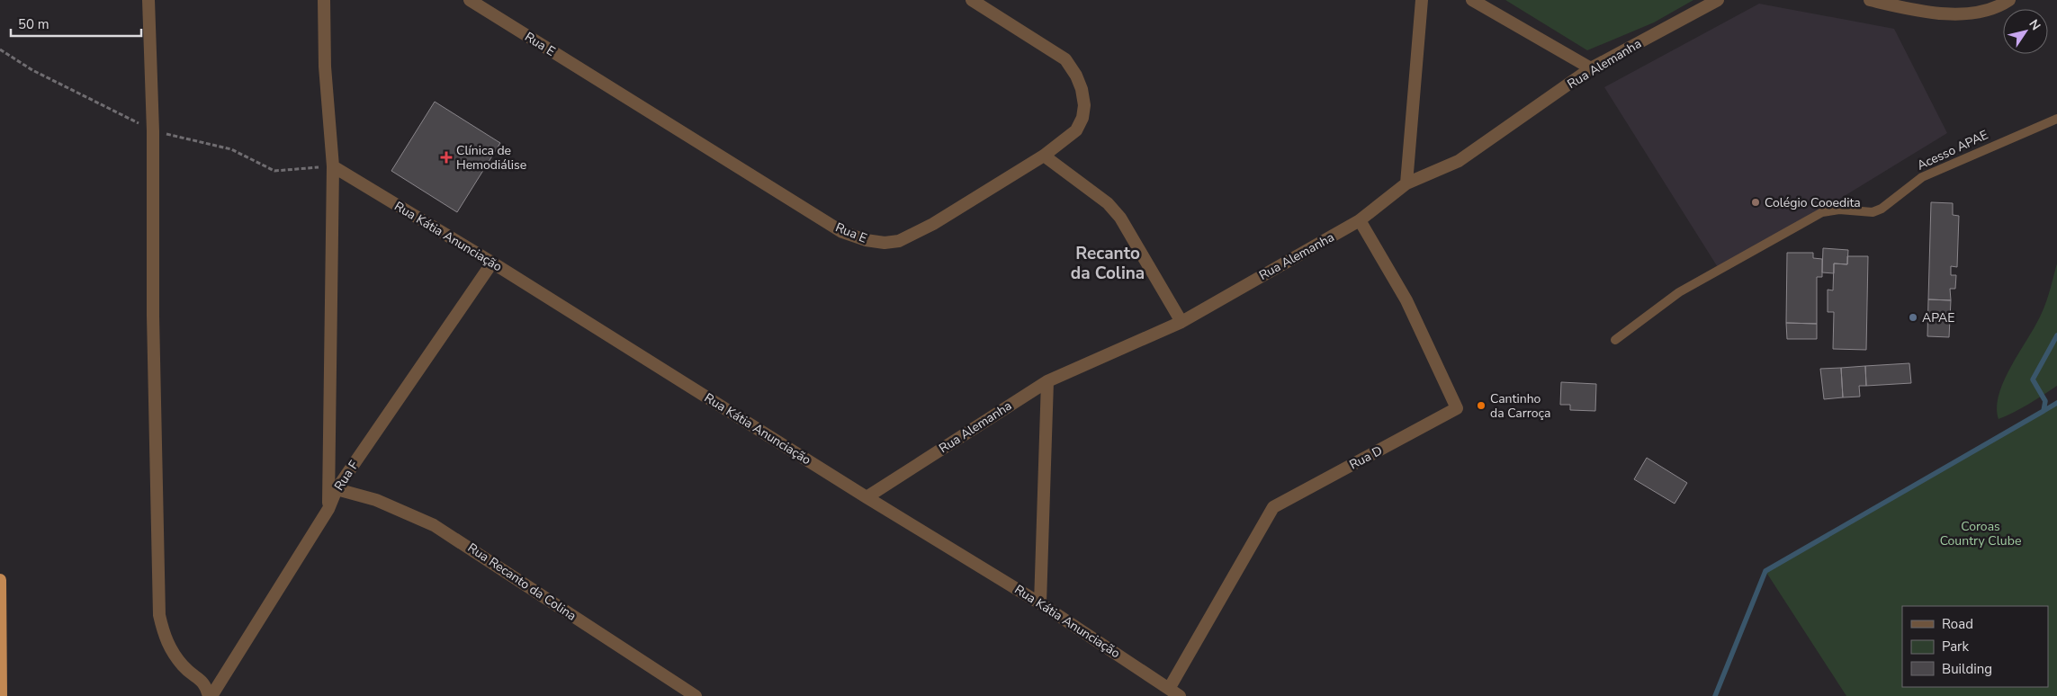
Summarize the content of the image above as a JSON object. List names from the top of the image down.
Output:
{
  "streets": {
    "street": [
      "Rua E",
      "Rua Alemanha",
      "Rua Kátia Anunciação",
      "Rua D",
      "Rua F",
      "Rua Recanto da Colina"
    ],
    "lane": ["Acesso APAE"]
  },
  "crossings": [
    ["Rua Alemanha", "Rua Kátia Anunciação"],
    ["Rua Alemanha", "Rua D"],
    ["Rua Kátia Anunciação", "Rua D"],
    ["Rua Kátia Anunciação", "Rua F"],
    ["Rua F", "Rua Recanto da Colina"]
  ],
  "districts": ["Recanto da Colina"],
  "parks": ["Coroas Country Clube"],
  "places": {
    "health": ["Clínica de Hemodiálise"],
    "other": ["Colégio Cooedita", "APAE", "Cantinho da Carroça"]
  },
  "legend": ["Road", "Park", "Building"],
  "scale_bar": "50 m",
  "north": "top right"
}
